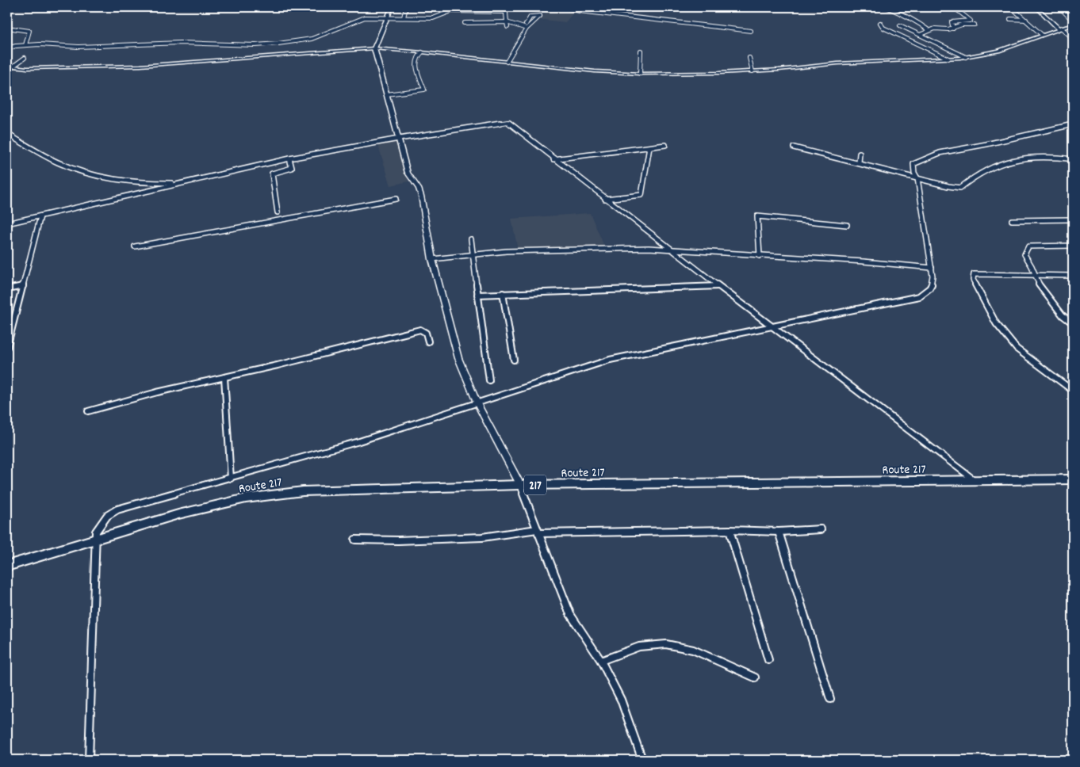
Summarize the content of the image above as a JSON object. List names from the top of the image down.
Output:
{
  "streets": {
    "main road": ["Route 217", "217"]
  }
}
